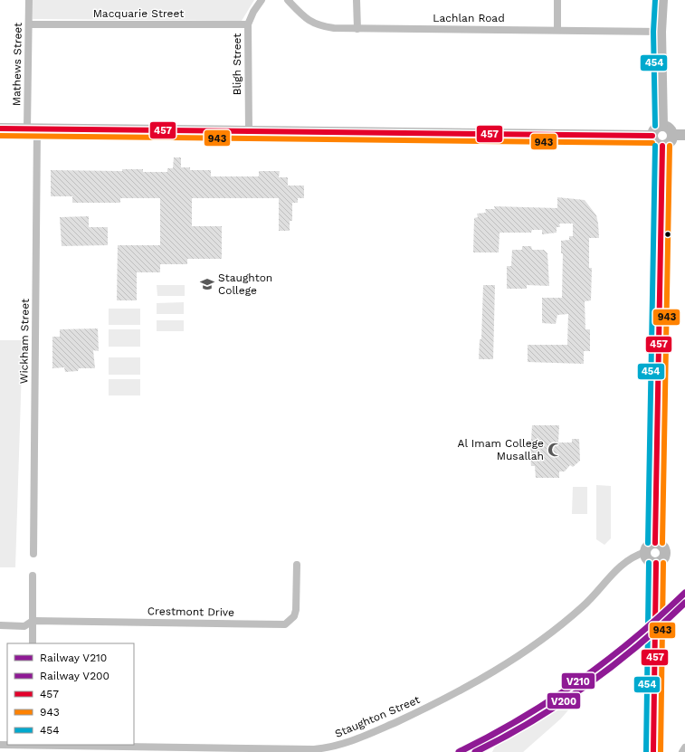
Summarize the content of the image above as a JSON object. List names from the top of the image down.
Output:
{
  "streets": {
    "street": [
      "Macquarie Street",
      "Lachlan Road",
      "Mathews Street",
      "Bligh Street",
      "Wickham Street",
      "Crestmont Drive",
      "Staughton Street"
    ]
  },
  "crossings": [
    ["Macquarie Street", "Mathews Street"],
    ["Macquarie Street", "Bligh Street"],
    ["Mathews Street", "Wickham Street"]
  ],
  "places": {
    "school or university": ["Staughton College"],
    "mosque": ["Al Imam College Musallah"]
  },
  "lines": [
    "transit line 454",
    "transit line 457",
    "transit line 943",
    "rail line V210",
    "rail line V200"
  ],
  "legend": [
    "Railway V210",
    "Railway V200",
    "457",
    "943",
    "454"
  ]
}
